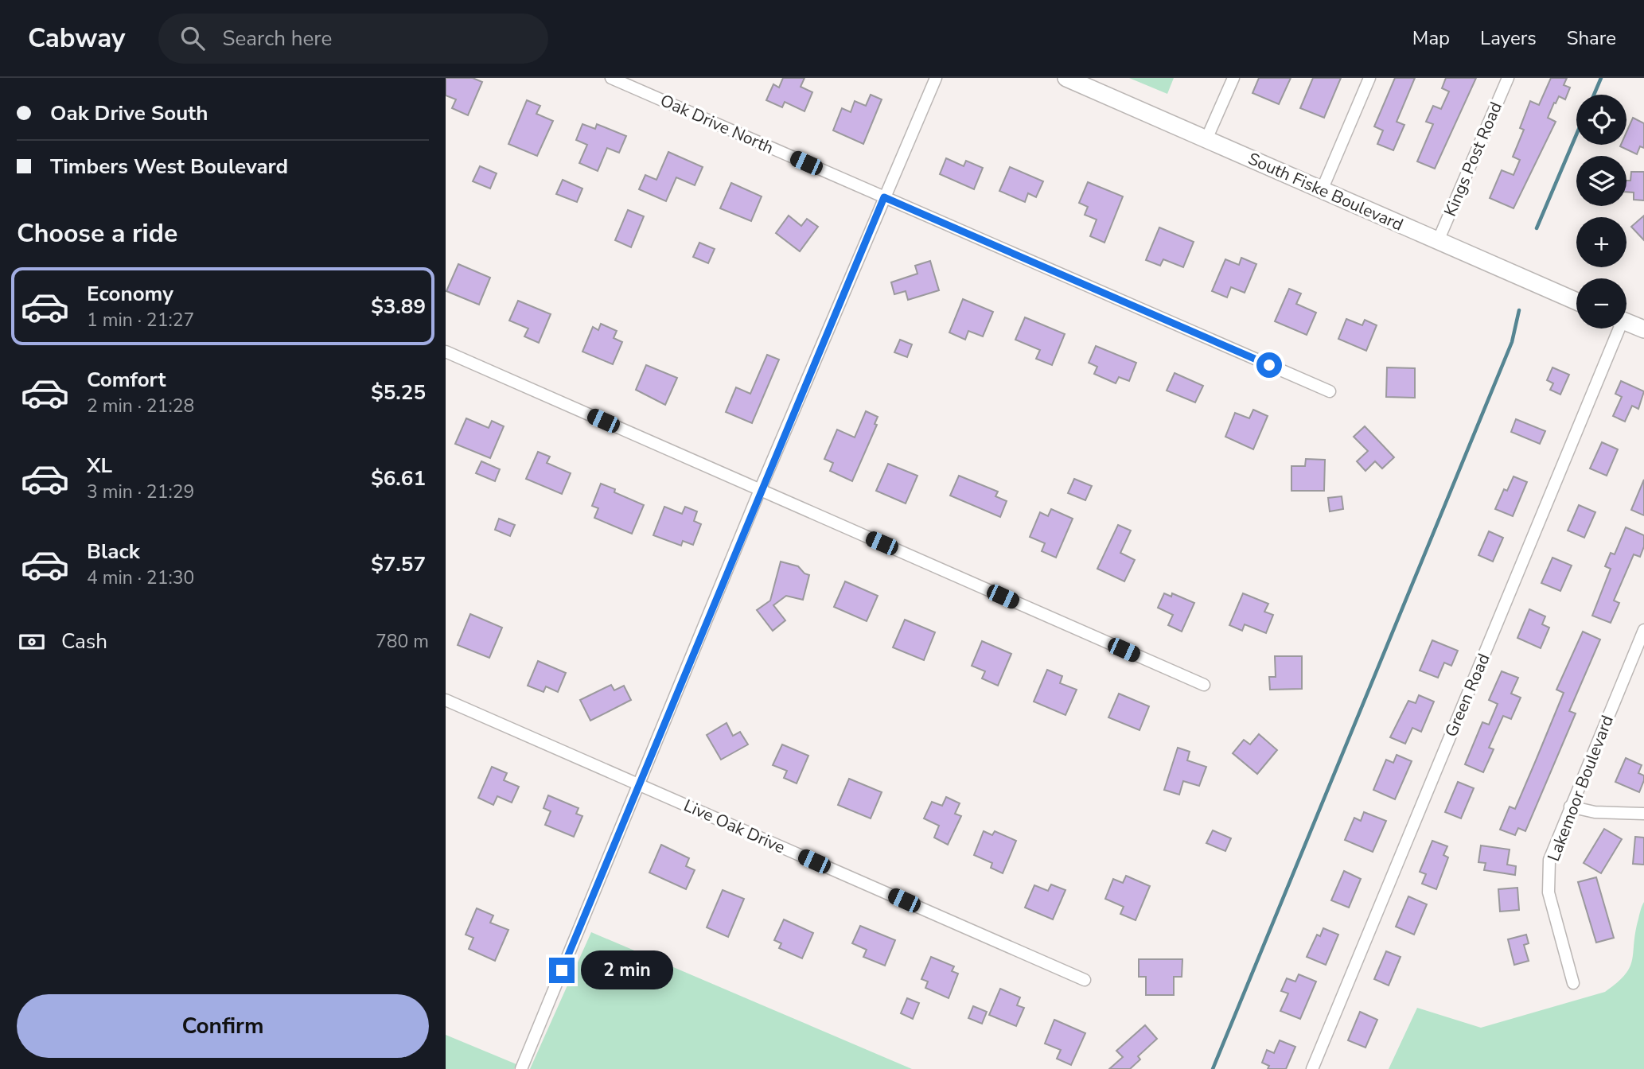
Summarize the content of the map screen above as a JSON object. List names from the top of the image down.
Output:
{
  "streets": {
    "main road": ["South Fiske Boulevard"],
    "street": [
      "Oak Drive North",
      "Kings Post Road",
      "Green Road",
      "Lakemoor Boulevard",
      "Live Oak Drive"
    ]
  },
  "crossings": [
    ["Kings Post Road", "South Fiske Boulevard"]
  ],
  "page": {
    "header": "Cabway",
    "search": "Search here",
    "nav": ["Map", "Layers", "Share"],
    "banner": ["Oak Drive South", "Timbers West Boulevard"],
    "map_buttons": ["+", "−"],
    "heading": "Choose a ride",
    "list": [
      {
        "name": "Economy",
        "note": "1 min · 21:27",
        "value": "$3.89"
      },
      {
        "name": "Comfort",
        "note": "2 min · 21:28",
        "value": "$5.25"
      },
      {
        "name": "XL",
        "note": "3 min · 21:29",
        "value": "$6.61"
      },
      {
        "name": "Black",
        "note": "4 min · 21:30",
        "value": "$7.57"
      }
    ],
    "pay": ["Cash", "780 m"],
    "bubble": "2 min",
    "buttons": "Confirm"
  }
}
